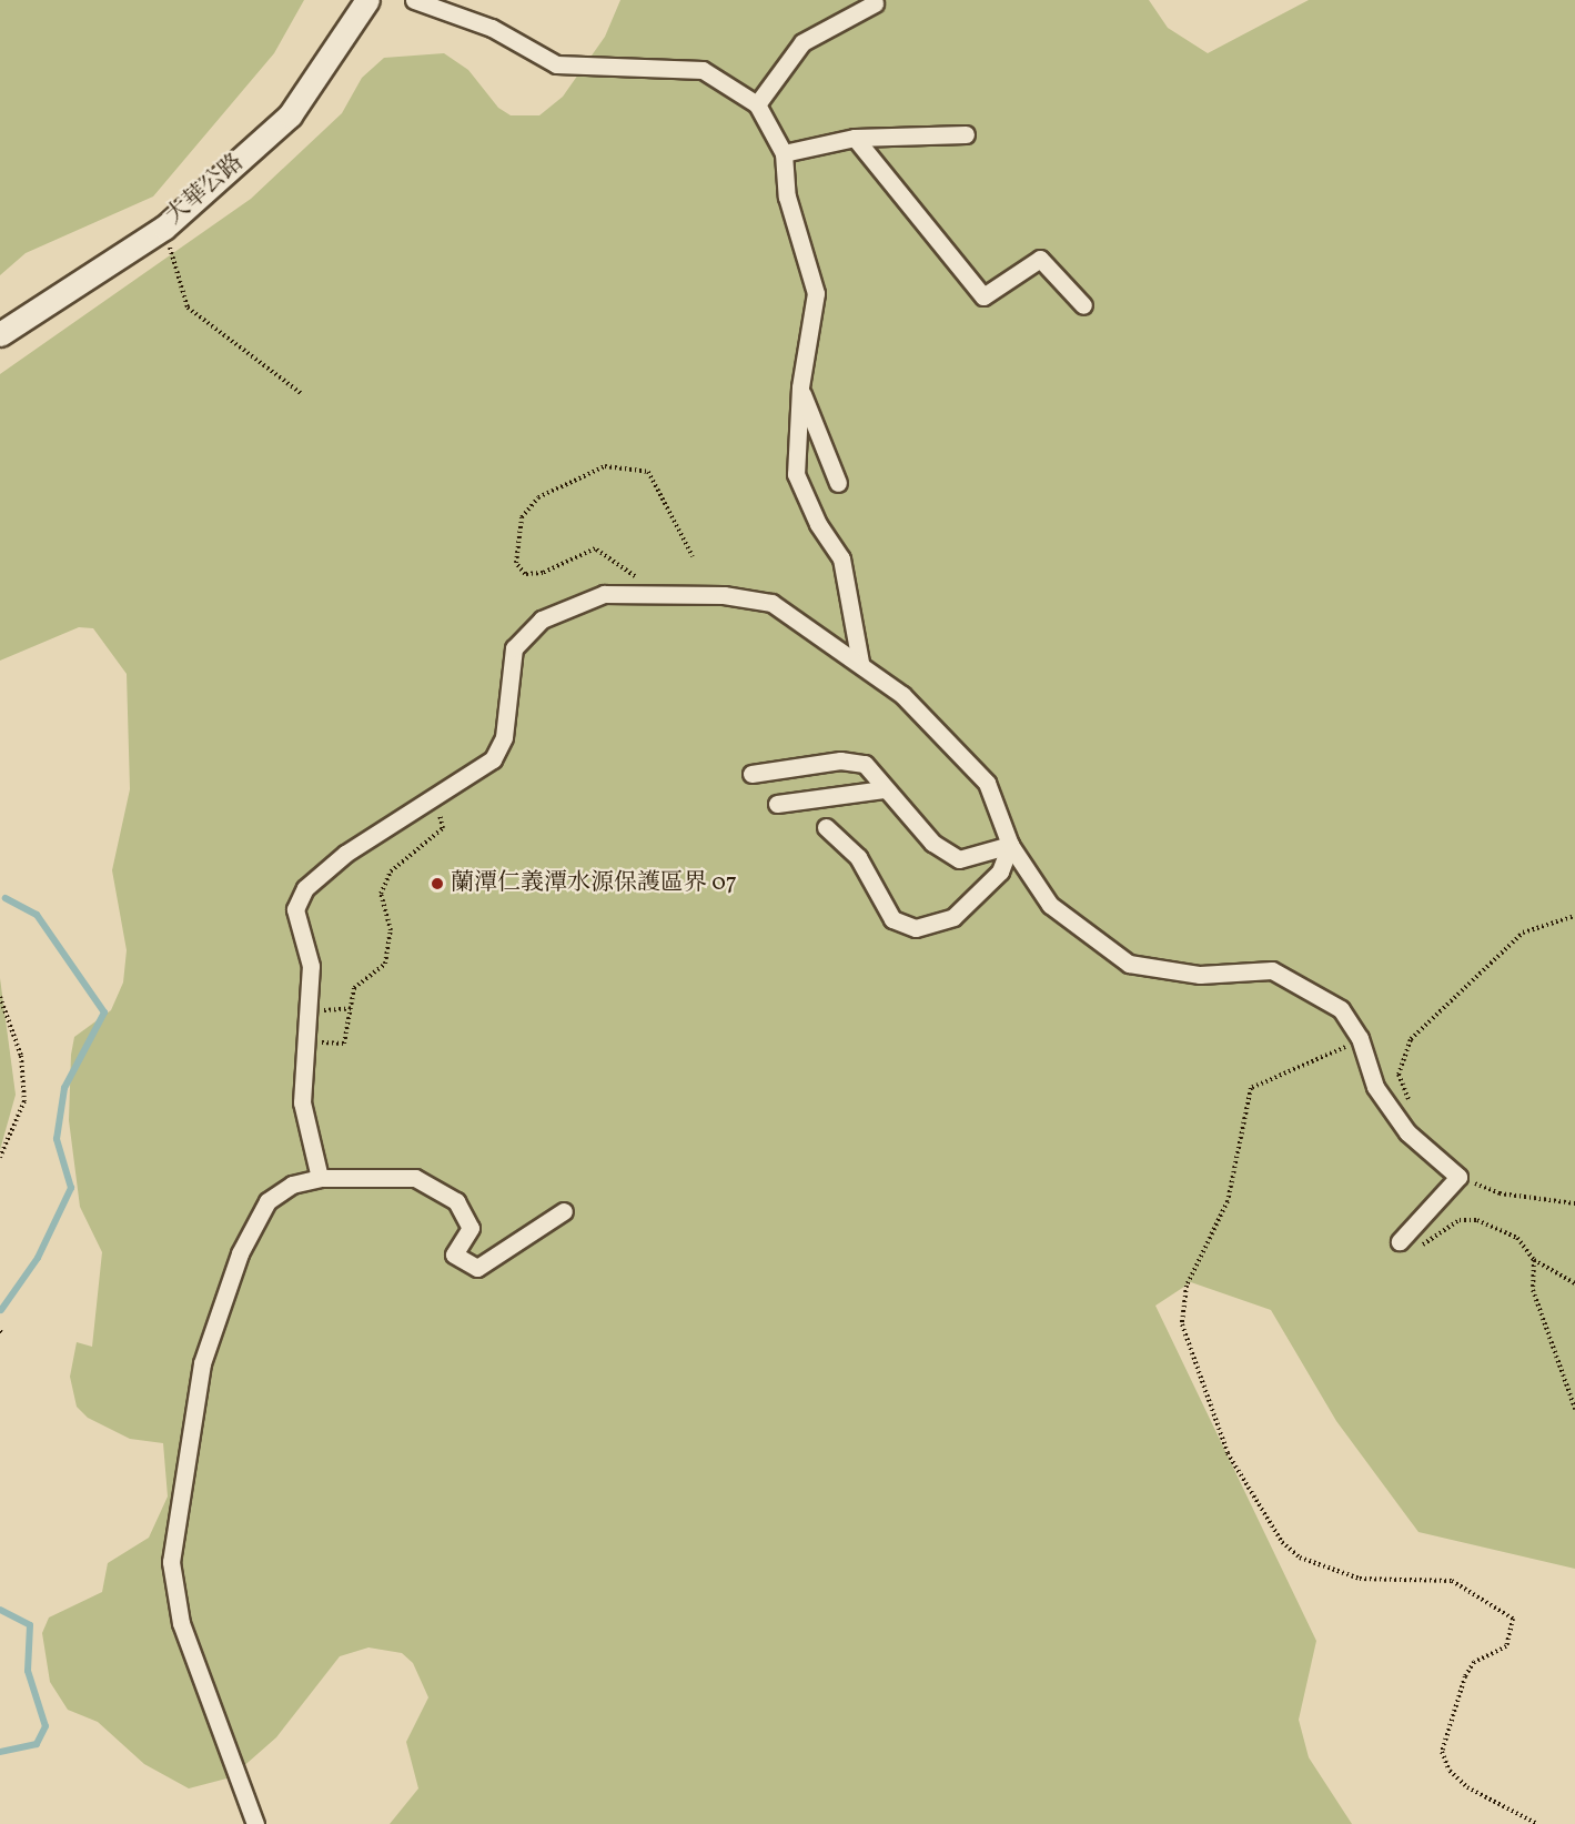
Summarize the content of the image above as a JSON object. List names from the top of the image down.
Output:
{
  "streets": {
    "main road": ["大華公路"]
  },
  "places": ["蘭潭仁義潭水源保護區界 07"]
}
